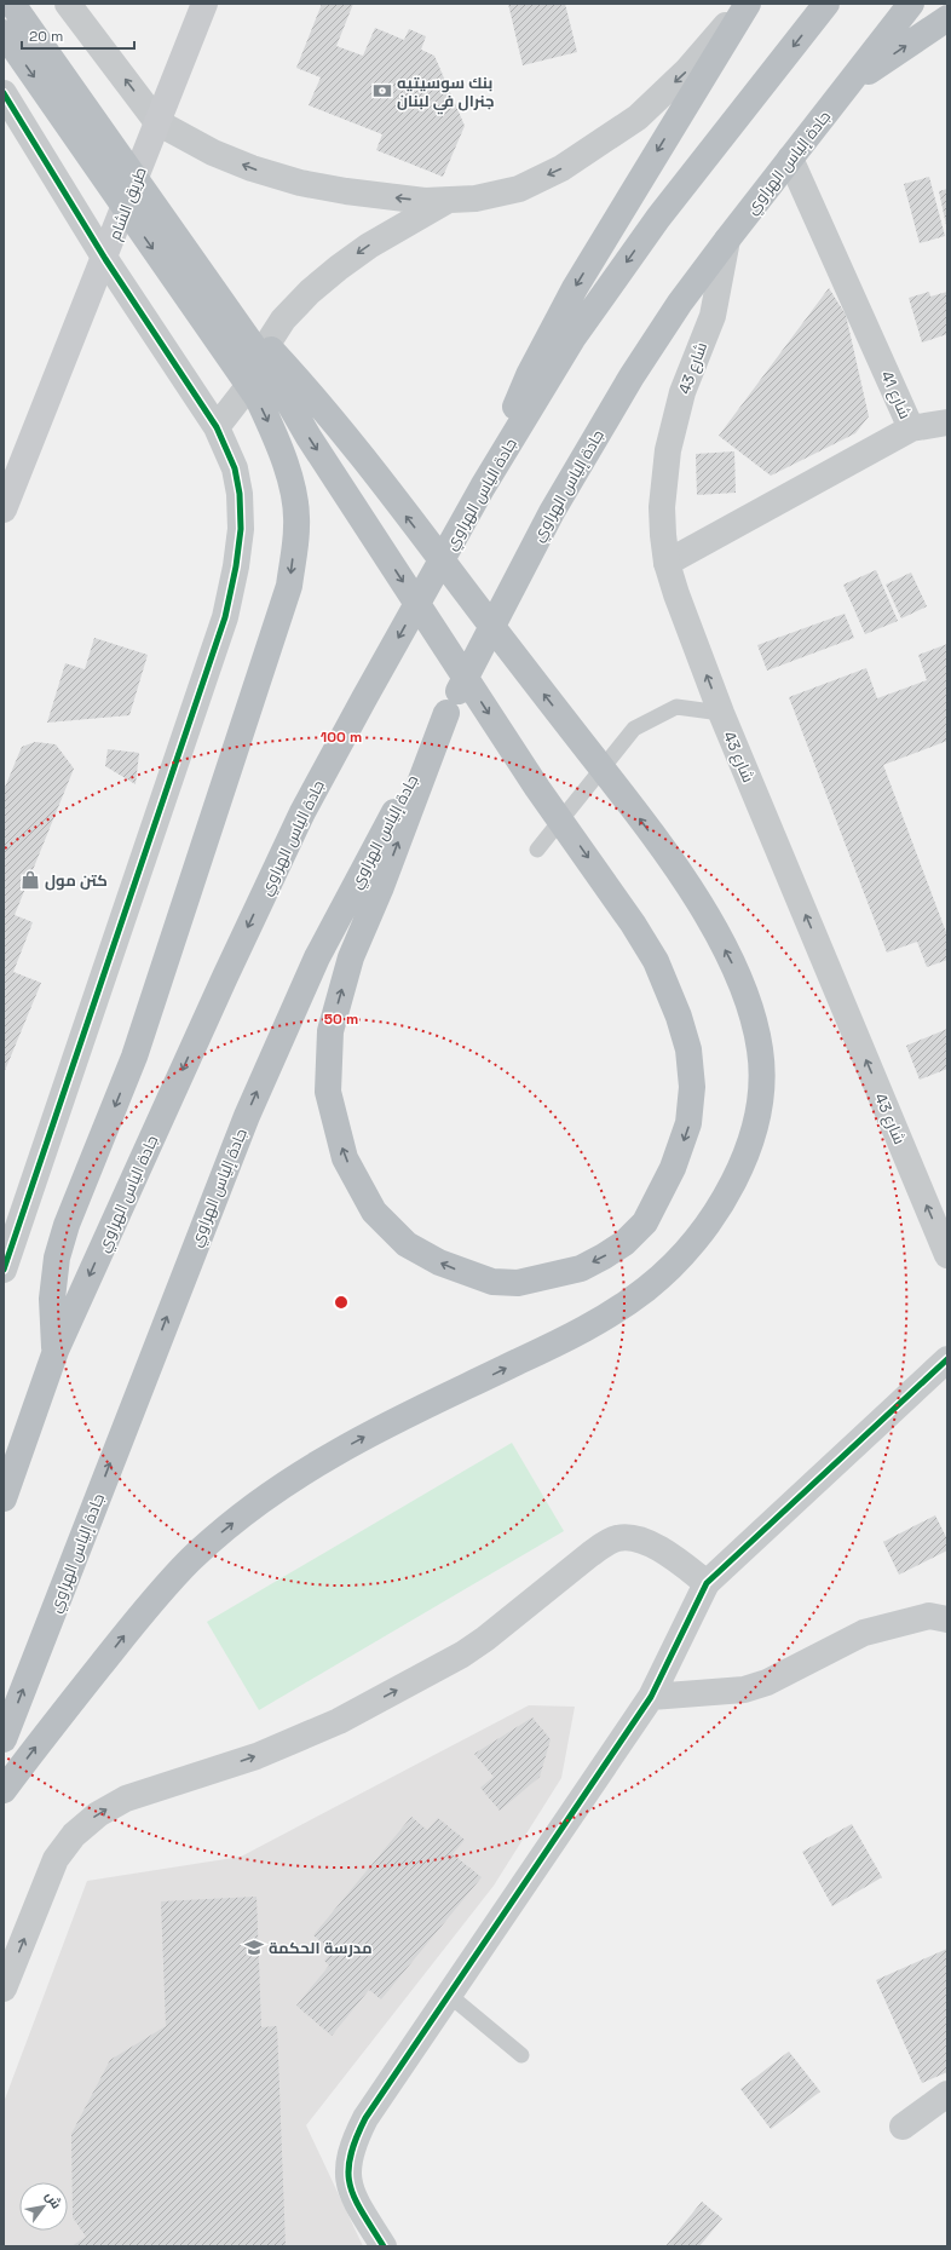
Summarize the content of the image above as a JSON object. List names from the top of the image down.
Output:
{
  "streets": {
    "highway": ["جادة إلياس الهراوي", "جادة الياس الهراوي"],
    "main road": ["طريق الشام"],
    "street": ["شارع 43", "شارع 41"]
  },
  "crossings": [
    ["جادة إلياس الهراوي", "شارع 43"],
    ["جادة إلياس الهراوي", "شارع 41"],
    ["شارع 43", "شارع 41"]
  ],
  "one_way": ["جادة إلياس الهراوي", "شارع 43"],
  "places": {
    "bank": ["بنك سوسيتيه جنرال في لبنان"],
    "shop": ["كتن مول"],
    "school or university": ["مدرسة الحكمة"]
  },
  "scale_bar": "20 m",
  "north": "top right",
  "rings": ["100 m", "50 m"]
}
